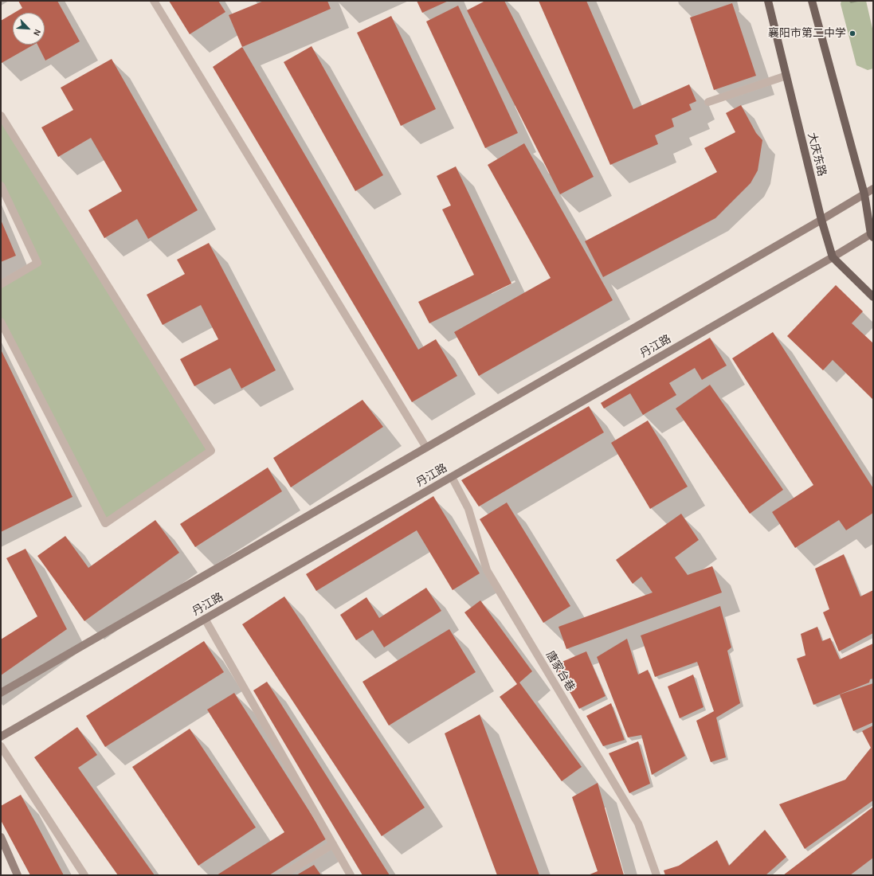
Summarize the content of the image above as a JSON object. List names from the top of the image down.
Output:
{
  "streets": {
    "main road": ["大庆东路", "丹江路"],
    "street": ["唐家台巷"]
  },
  "crossings": [
    ["大庆东路", "丹江路"],
    ["丹江路", "唐家台巷"]
  ],
  "places": ["襄阳市第二中学"],
  "north": "bottom right"
}
